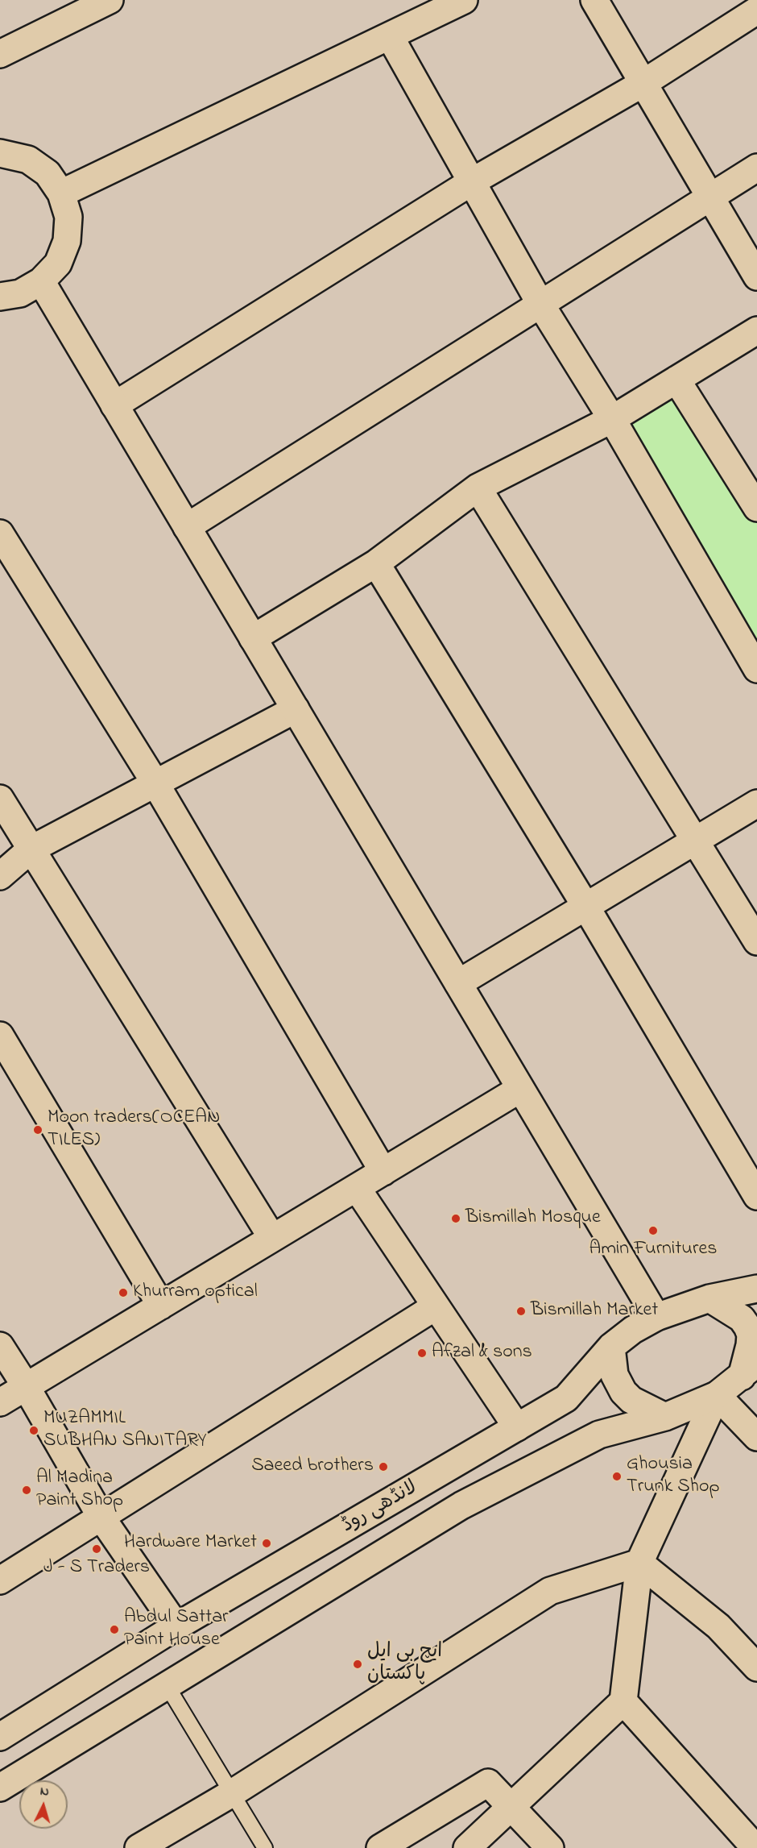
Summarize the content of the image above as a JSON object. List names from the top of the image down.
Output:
{
  "streets": {
    "street": ["لانڈھی روڈ"]
  },
  "places": [
    "Moon traders(OCEAN TILES)",
    "Bismillah Mosque",
    "Amin Furnitures",
    "Khurram optical",
    "Bismillah Market",
    "Afzal & sons",
    "MUZAMMIL SUBHAN SANITARY",
    "Saeed brothers",
    "Ghousia Trunk Shop",
    "Al Madina Paint Shop",
    "Hardware Market",
    "J - S Traders",
    "Abdul Sattar Paint House",
    "ایچ بی ایل پاکستان"
  ],
  "north": "top"
}
